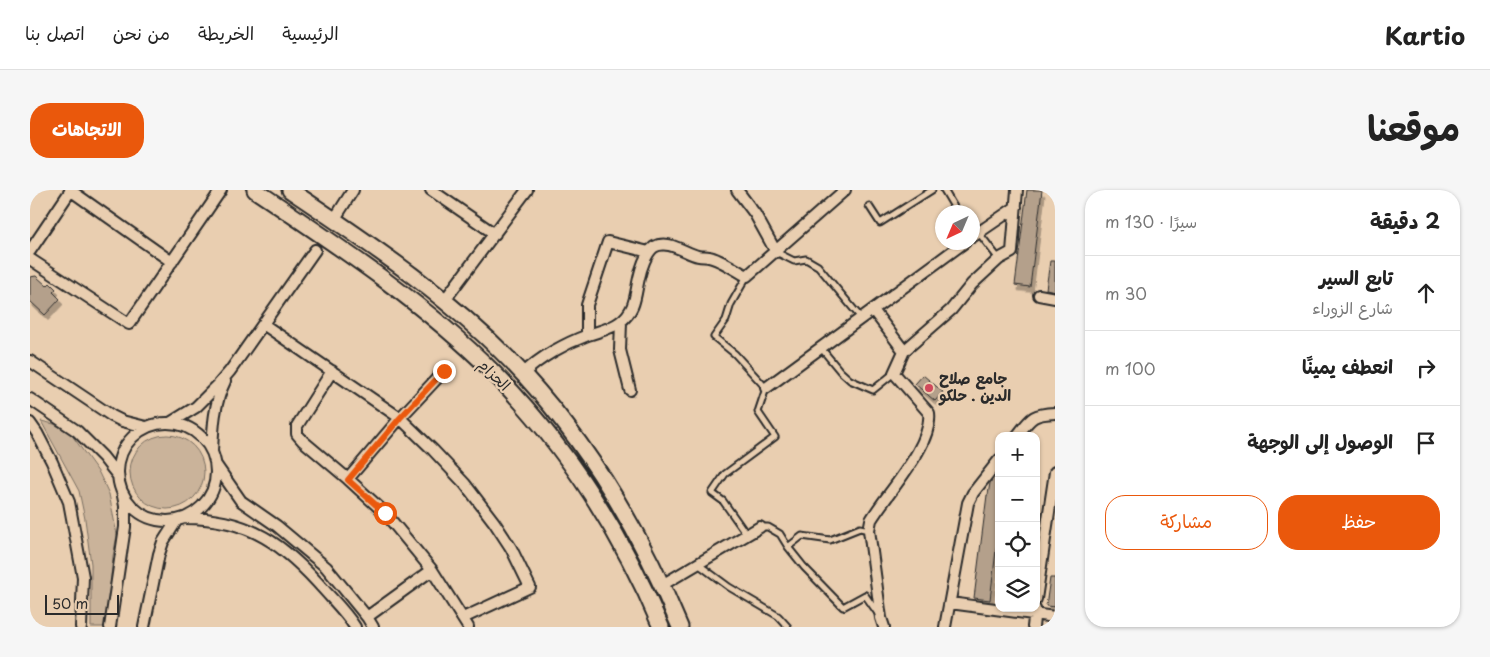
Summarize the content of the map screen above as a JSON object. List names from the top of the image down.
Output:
{
  "streets": {
    "main road": ["الحزام"]
  },
  "places": ["جامع صلاح الدين . حلكو"],
  "scale_bar": "50 m",
  "north": "bottom left",
  "page": {
    "header": "Kartio",
    "nav": [
      "الرئيسية",
      "الخريطة",
      "من نحن",
      "اتصل بنا"
    ],
    "title": "موقعنا",
    "buttons": [
      "الاتجاهات",
      ["حفظ", "مشاركة"]
    ],
    "heading": ["2 دقيقة", "سيرًا · 130 m"],
    "list": [
      ["تابع السير", "شارع الزوراء", "30 m"],
      ["انعطف يمينًا", "100 m"],
      "الوصول إلى الوجهة"
    ],
    "map_buttons": ["+", "−"],
    "scale": "50 m"
  }
}
